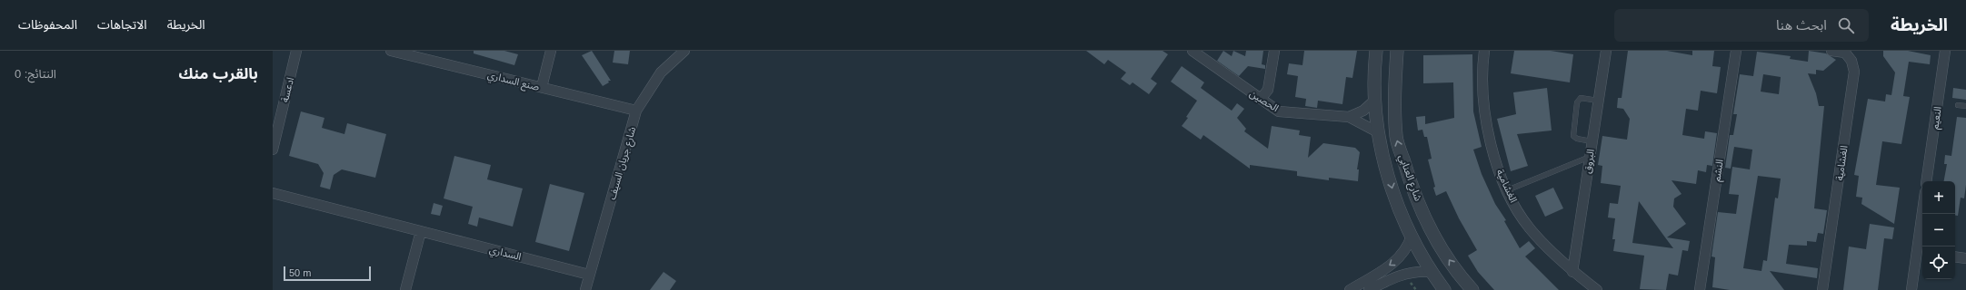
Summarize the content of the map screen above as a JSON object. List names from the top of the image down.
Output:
{
  "streets": {
    "street": [
      "صنع السداري",
      "ادعسة",
      "الحصين",
      "النعيم",
      "البروق",
      "شارع جريان السيف",
      "الغشامية",
      "النشم",
      "شارع العنابي",
      "السداري"
    ]
  },
  "crossings": [
    ["صنع السداري", "شارع جريان السيف"],
    ["الحصين", "شارع العنابي"],
    ["البروق", "الغشامية"],
    ["شارع جريان السيف", "السداري"]
  ],
  "scale_bar": "50 m",
  "page": {
    "header": "الخريطة",
    "search": "ابحث هنا",
    "nav": ["الخريطة", "الاتجاهات", "المحفوظات"],
    "heading": ["بالقرب منك", "النتائج: 0"],
    "map_buttons": ["+", "−"],
    "scale": "50 m"
  }
}
